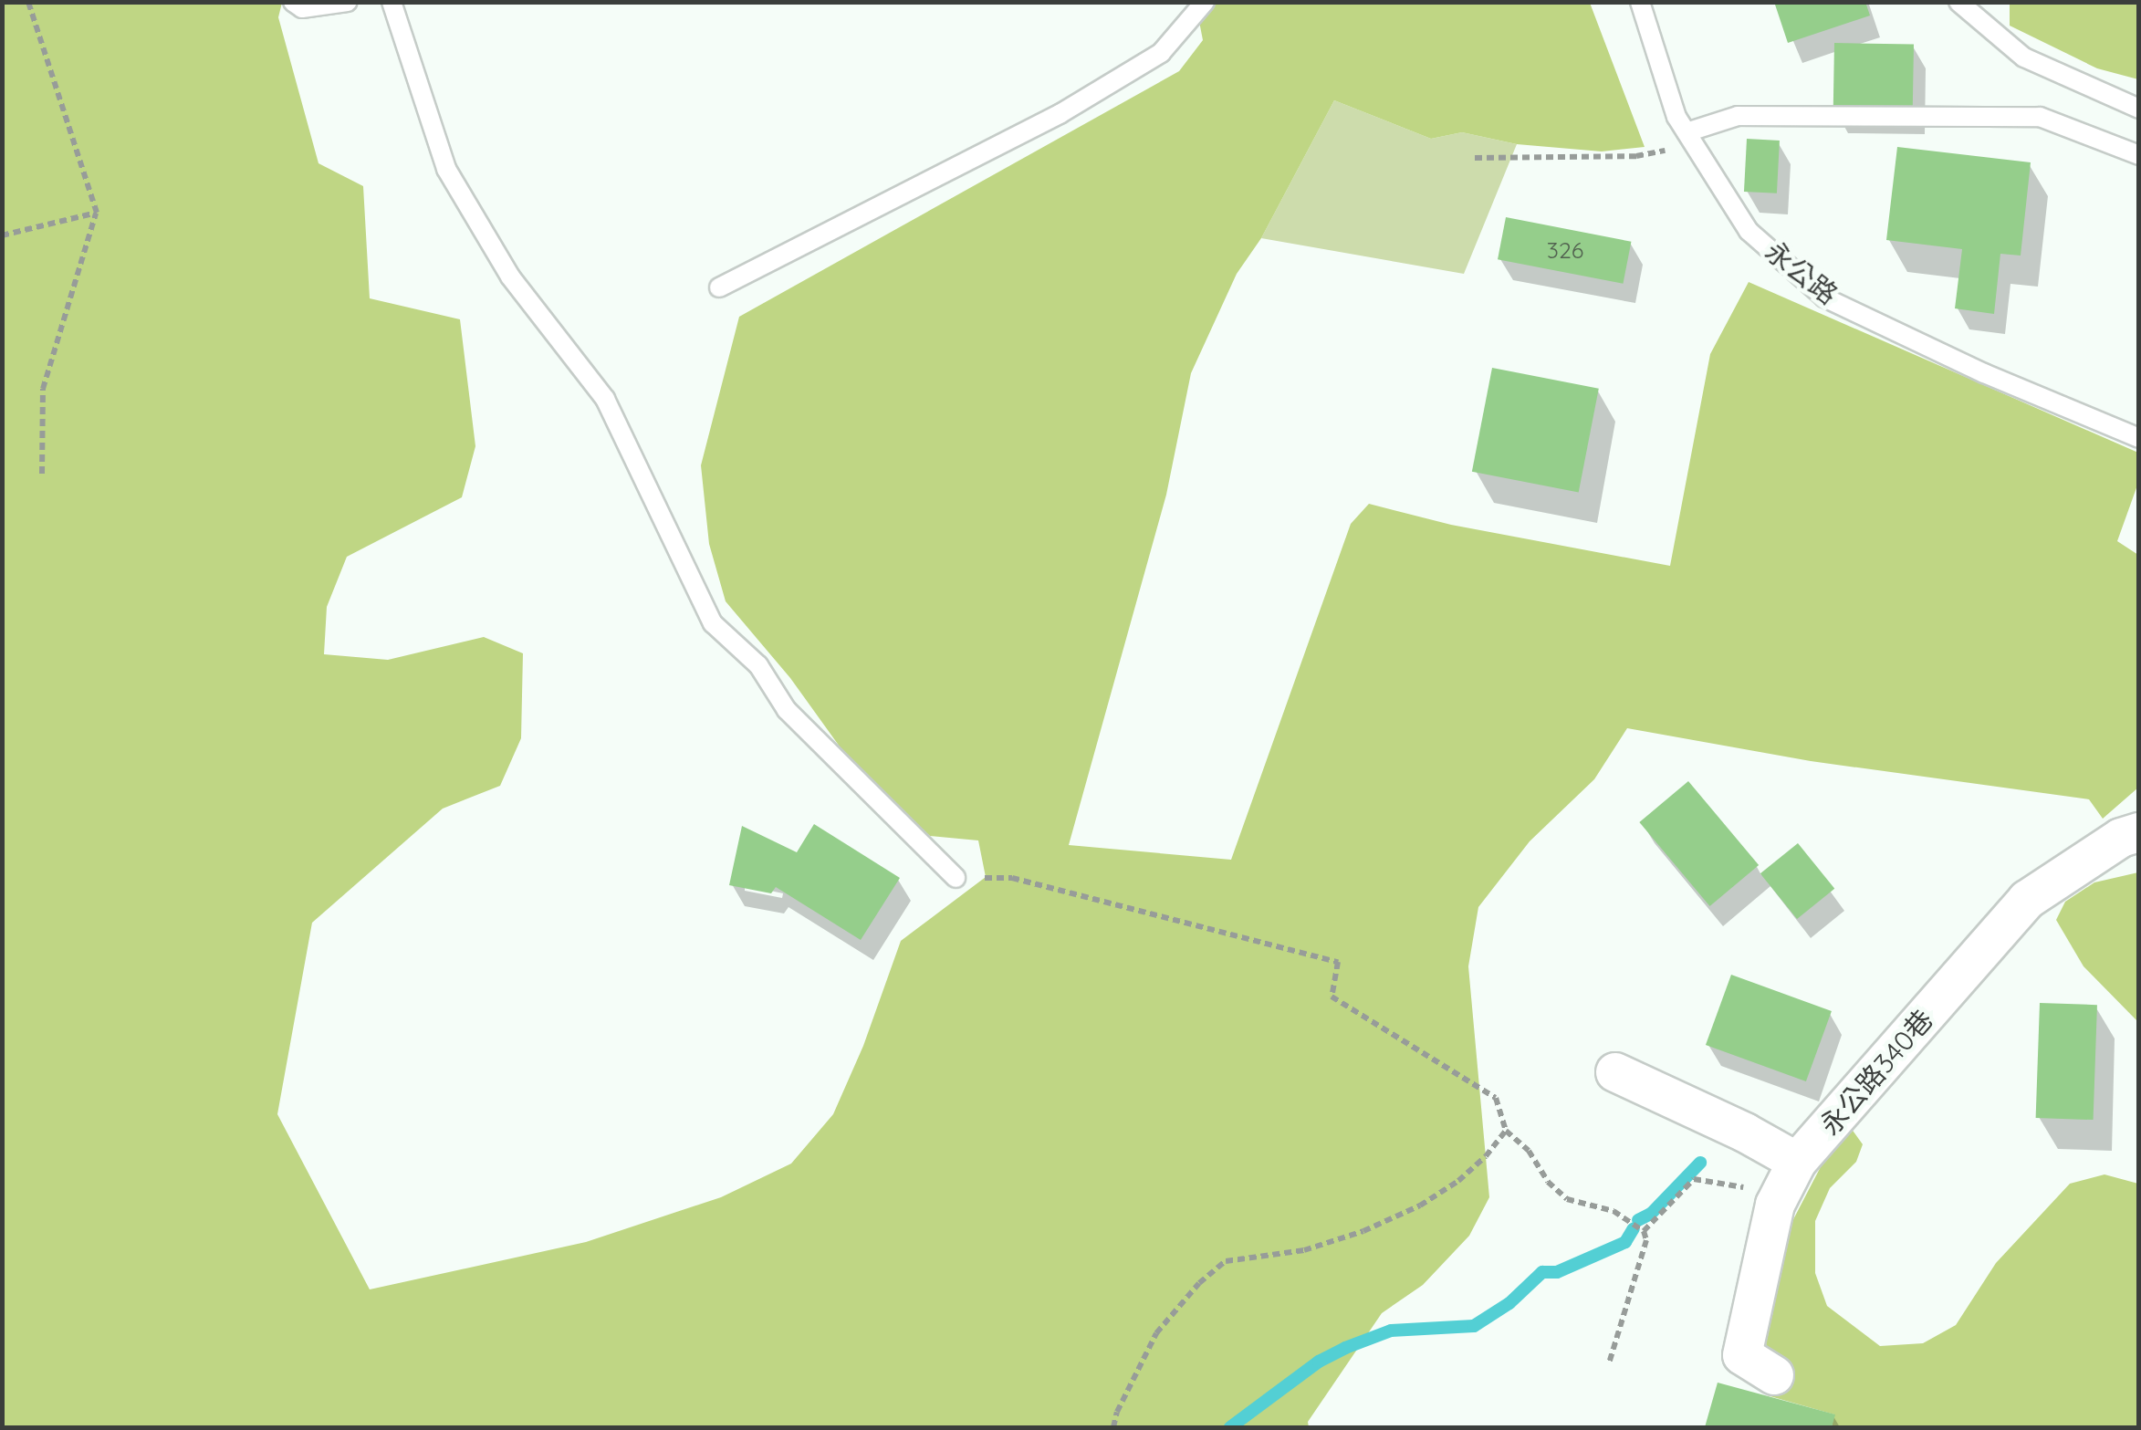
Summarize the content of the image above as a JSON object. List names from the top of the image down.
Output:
{
  "streets": {
    "street": ["永公路340巷"],
    "lane": ["永公路"]
  },
  "house_numbers": ["326"]
}
